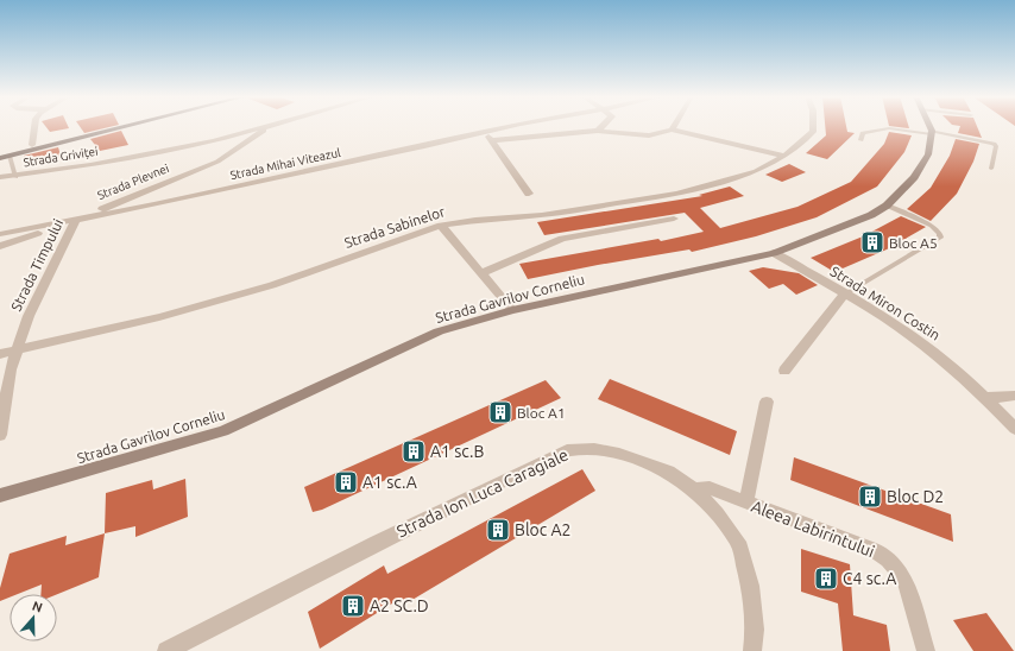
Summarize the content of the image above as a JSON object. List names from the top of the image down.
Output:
{
  "streets": {
    "street": [
      "Strada Griviței",
      "Strada Mihai Viteazul",
      "Strada Plevnei",
      "Strada Sabinelor",
      "Strada Timpului",
      "Strada Gavrilov Corneliu",
      "Strada Miron Costin",
      "Strada Ion Luca Caragiale",
      "Aleea Labirintului"
    ]
  },
  "crossings": [
    ["Strada Griviței", "Strada Plevnei"],
    ["Strada Mihai Viteazul", "Strada Plevnei"],
    ["Strada Mihai Viteazul", "Strada Timpului"],
    ["Strada Plevnei", "Strada Timpului"],
    ["Strada Sabinelor", "Strada Timpului"],
    ["Strada Gavrilov Corneliu", "Strada Miron Costin"],
    ["Strada Ion Luca Caragiale", "Aleea Labirintului"]
  ],
  "places": {
    "building": [
      "Bloc A5",
      "Bloc A1",
      "A1 sc.B",
      "A1 sc.A",
      "Bloc D2",
      "Bloc A2",
      "C4 sc.A",
      "A2 SC.D"
    ]
  },
  "north": "top"
}
